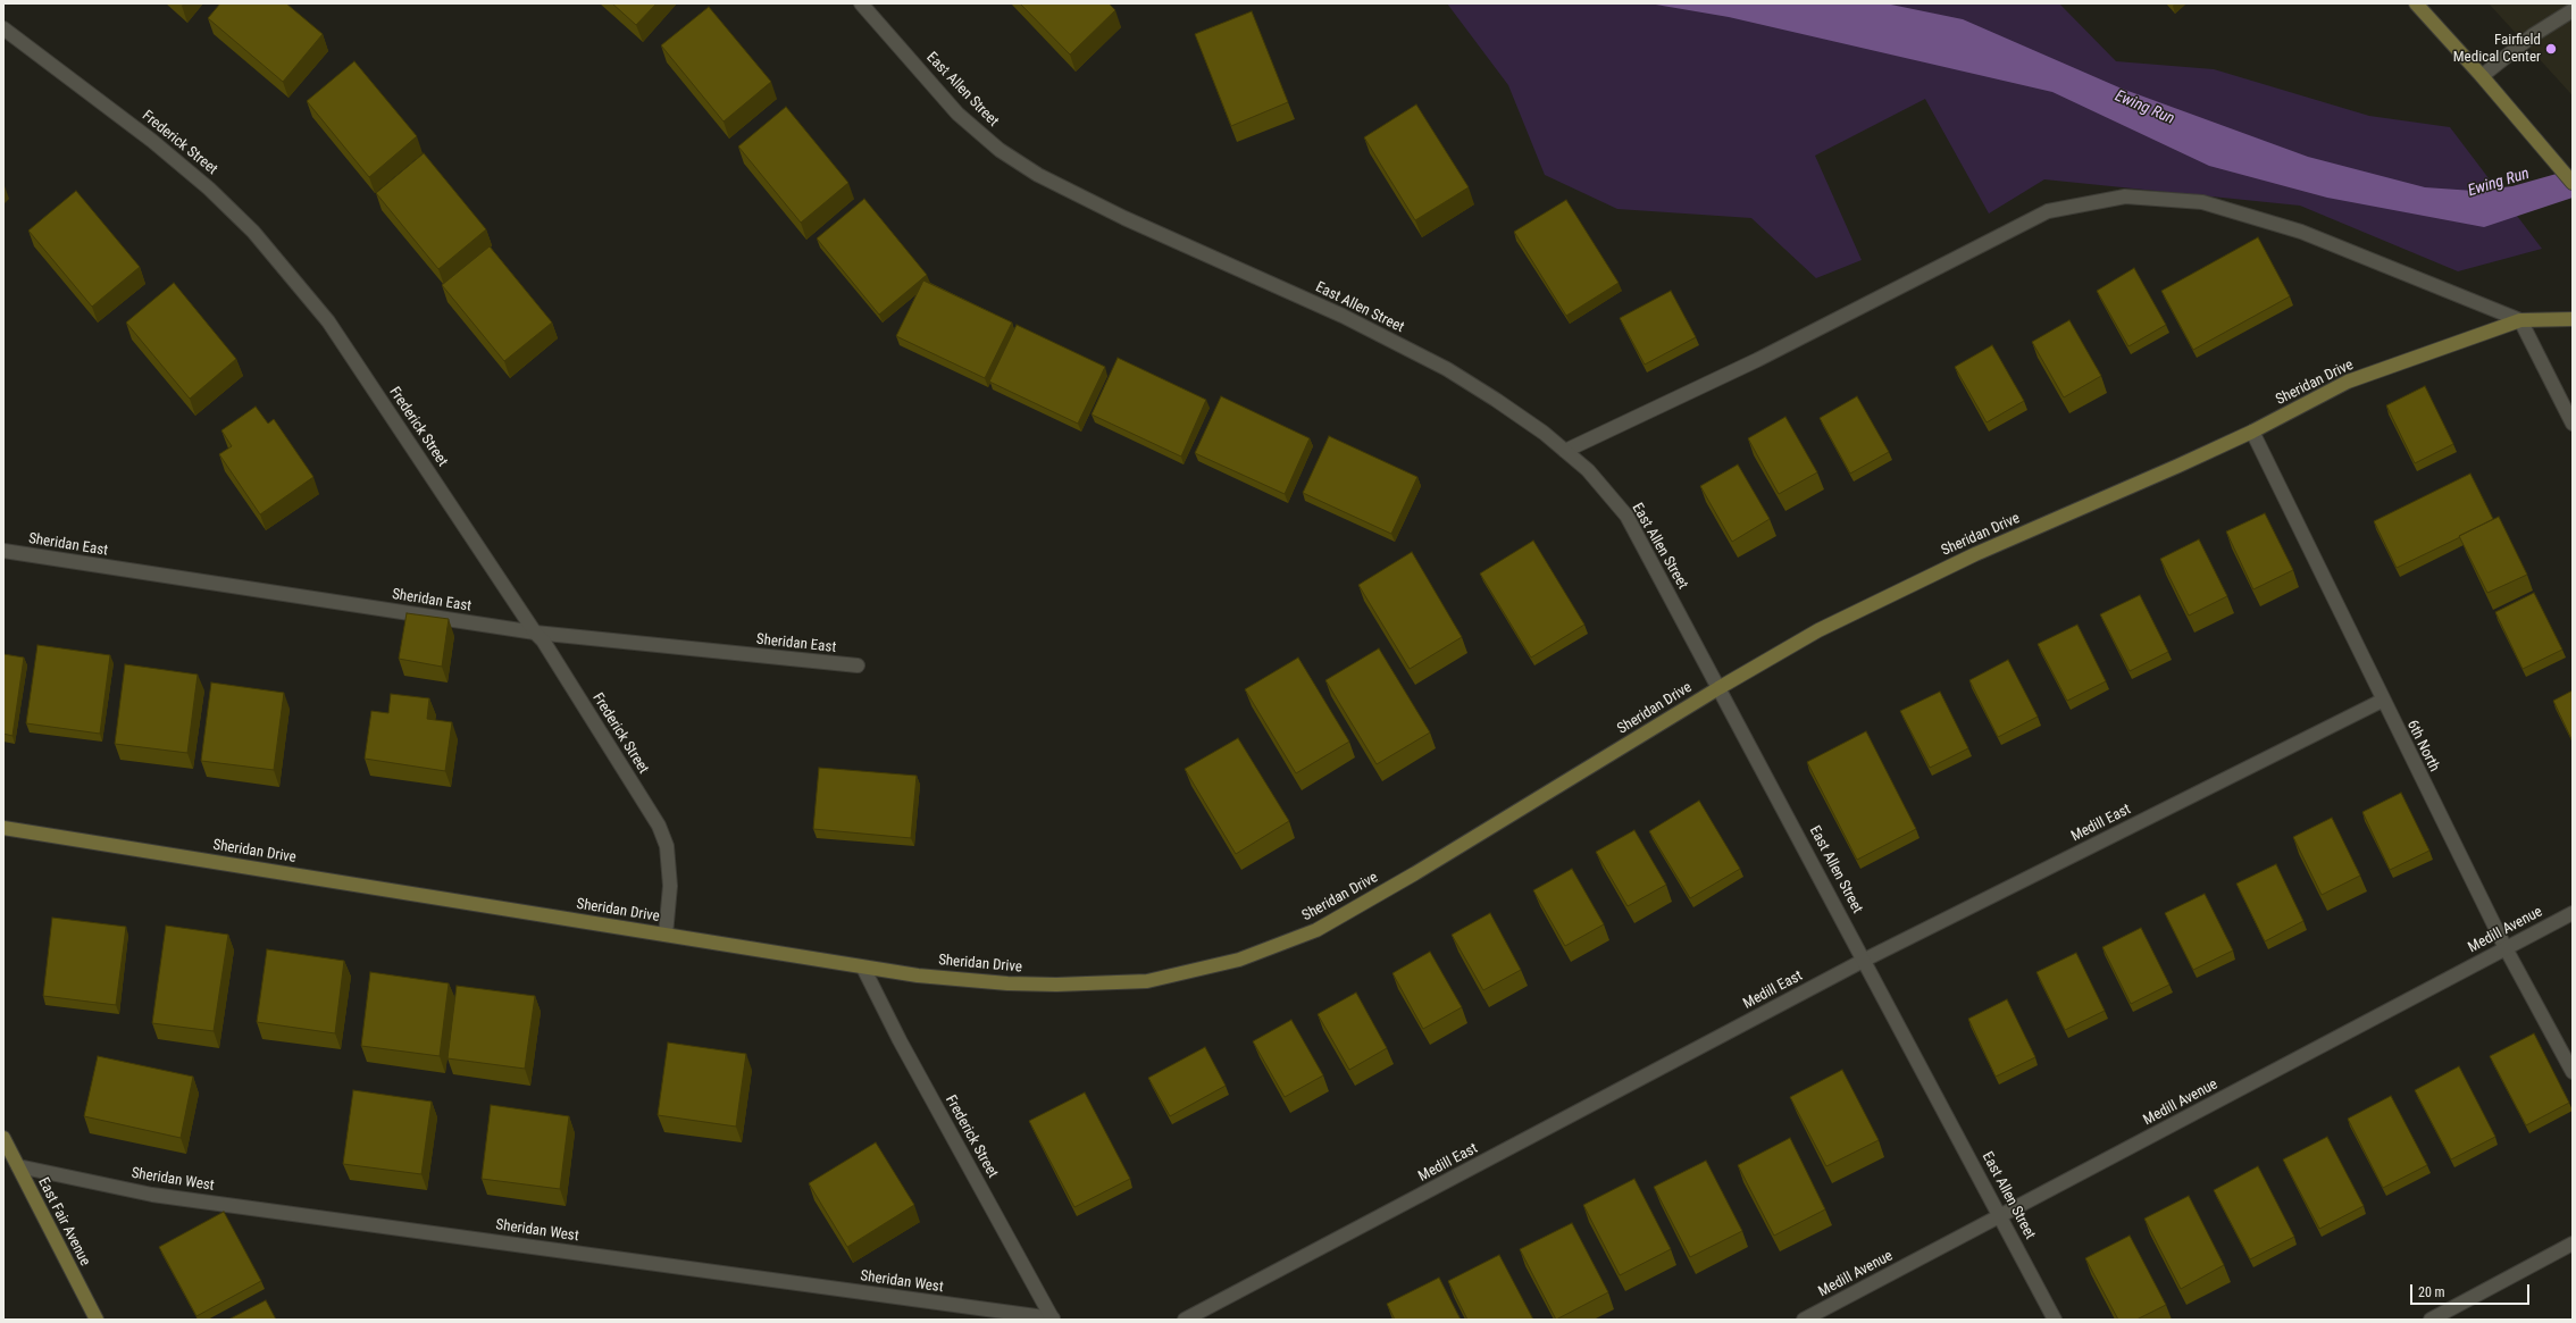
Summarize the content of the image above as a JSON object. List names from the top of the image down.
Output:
{
  "streets": {
    "main road": ["Sheridan Drive", "East Fair Avenue"],
    "street": [
      "East Allen Street",
      "Frederick Street",
      "Sheridan East",
      "6th North",
      "Medill East",
      "Medill Avenue",
      "Sheridan West"
    ]
  },
  "crossings": [
    ["East Allen Street", "Sheridan Drive"],
    ["East Allen Street", "Medill East"],
    ["East Allen Street", "Medill Avenue"],
    ["Frederick Street", "Sheridan Drive"],
    ["Frederick Street", "Sheridan East"],
    ["Frederick Street", "Sheridan West"],
    ["Sheridan Drive", "6th North"],
    ["6th North", "Medill East"],
    ["6th North", "Medill Avenue"],
    ["Sheridan West", "East Fair Avenue"]
  ],
  "water": ["Ewing Run"],
  "places": ["Fairfield Medical Center"],
  "scale_bar": "20 m"
}
